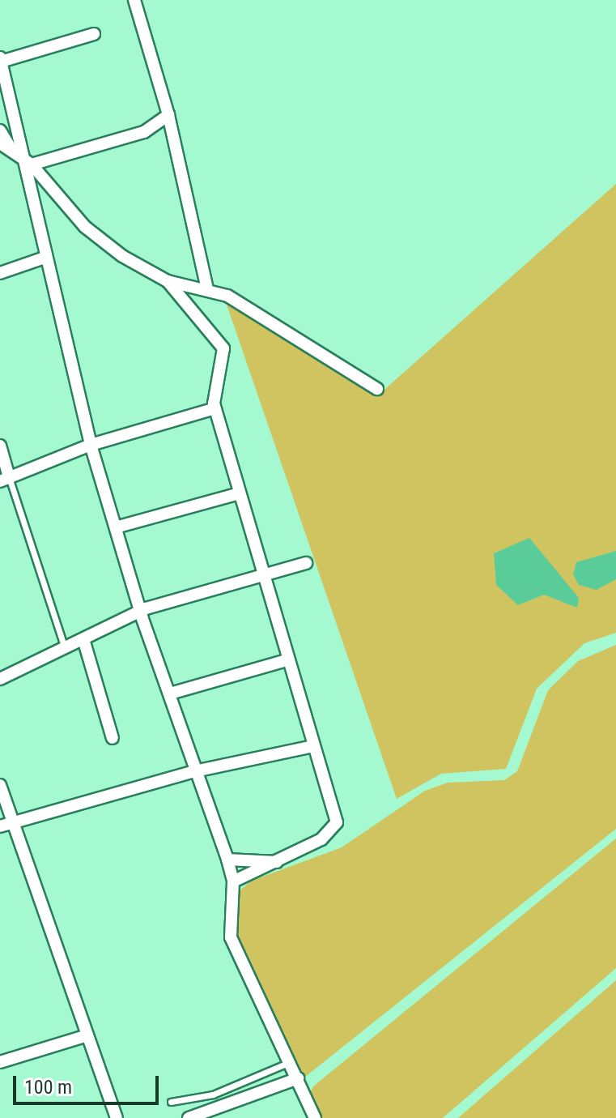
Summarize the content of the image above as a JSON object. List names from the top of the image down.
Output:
{
  "scale_bar": "100 m"
}
